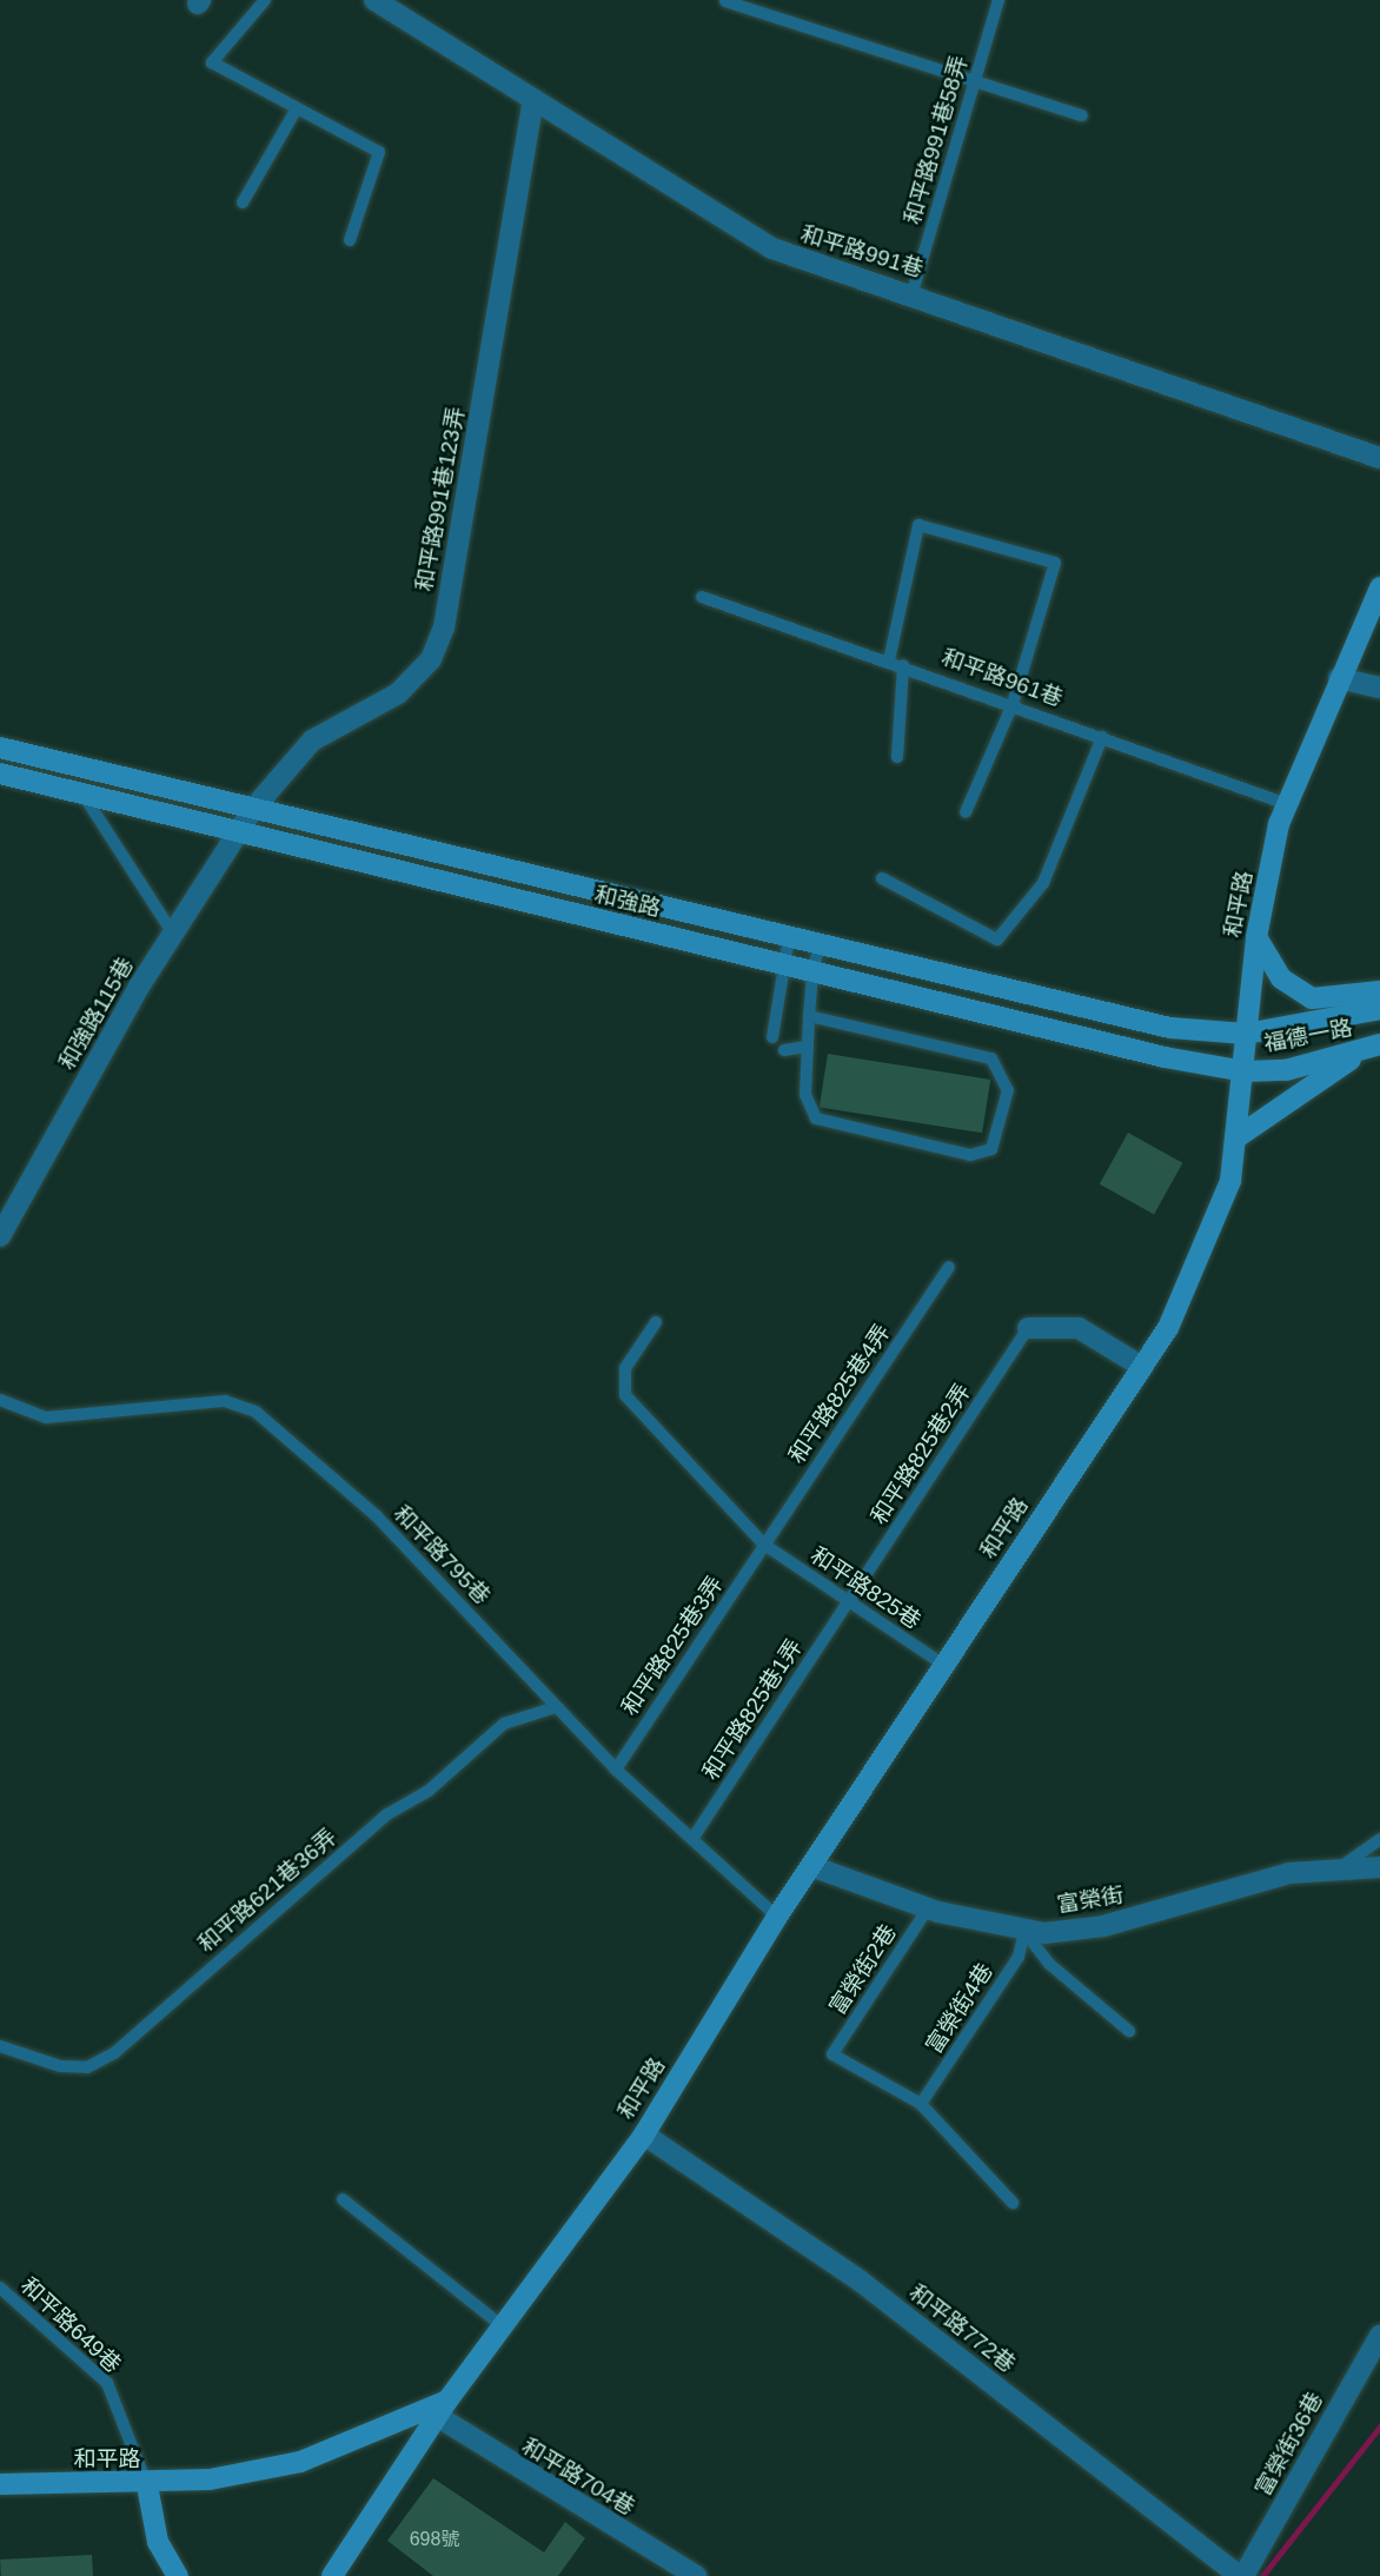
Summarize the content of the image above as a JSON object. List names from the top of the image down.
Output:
{
  "streets": {
    "street": [
      "和平路991巷",
      "和平路991巷123弄",
      "和強路",
      "和平路",
      "和強路115巷",
      "福德一路",
      "富榮街",
      "和平路772巷",
      "富榮街36巷",
      "和平路704巷"
    ],
    "lane": [
      "和平路991巷58弄",
      "和平路961巷",
      "和平路825巷4弄",
      "和平路825巷2弄",
      "和平路795巷",
      "和平路825巷",
      "和平路825巷3弄",
      "和平路825巷1弄",
      "和平路621巷36弄",
      "富榮街2巷",
      "富榮街4巷",
      "和平路649巷"
    ]
  },
  "crossings": [
    ["和平路991巷58弄", "和平路991巷"],
    ["和平路991巷", "和平路991巷123弄"],
    ["和平路991巷123弄", "和強路"],
    ["和平路991巷123弄", "和強路115巷"],
    ["和平路961巷", "和平路"],
    ["和強路", "和平路"],
    ["和強路", "和強路115巷"],
    ["和強路", "福德一路"],
    ["和平路", "福德一路"],
    ["和平路", "和平路795巷"],
    ["和平路", "和平路825巷"],
    ["和平路", "富榮街"],
    ["和平路", "和平路649巷"],
    ["和平路", "和平路772巷"],
    ["和平路", "和平路704巷"],
    ["和平路825巷4弄", "和平路825巷"],
    ["和平路825巷4弄", "和平路825巷3弄"],
    ["和平路825巷2弄", "和平路825巷"],
    ["和平路825巷2弄", "和平路825巷1弄"],
    ["和平路795巷", "和平路825巷3弄"],
    ["和平路795巷", "和平路825巷1弄"],
    ["和平路795巷", "和平路621巷36弄"],
    ["和平路825巷", "和平路825巷3弄"],
    ["和平路825巷", "和平路825巷1弄"],
    ["富榮街", "富榮街2巷"],
    ["富榮街", "富榮街4巷"],
    ["富榮街2巷", "富榮街4巷"],
    ["和平路772巷", "富榮街36巷"]
  ],
  "house_numbers": ["698號"]
}
